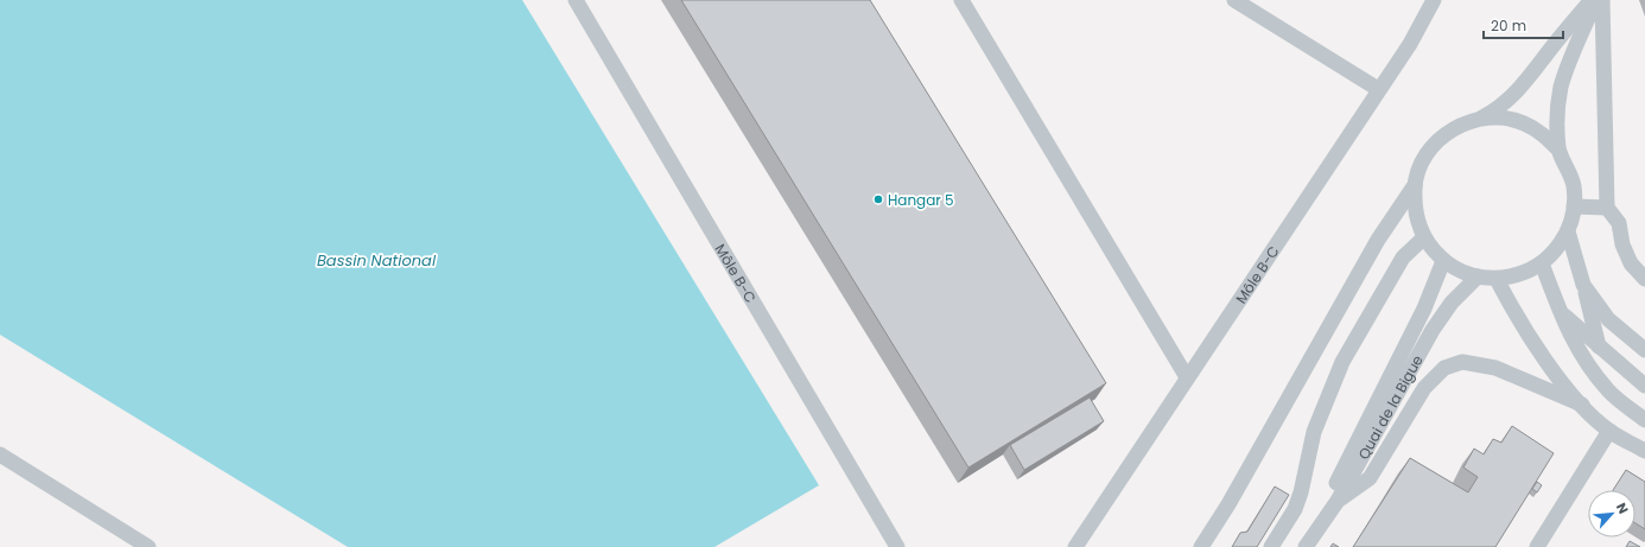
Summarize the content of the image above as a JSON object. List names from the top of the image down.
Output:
{
  "streets": {
    "lane": ["Môle B-C", "Quai de la Bigue"]
  },
  "water": ["Bassin National"],
  "places": ["Hangar 5"],
  "scale_bar": "20 m",
  "north": "top right"
}
